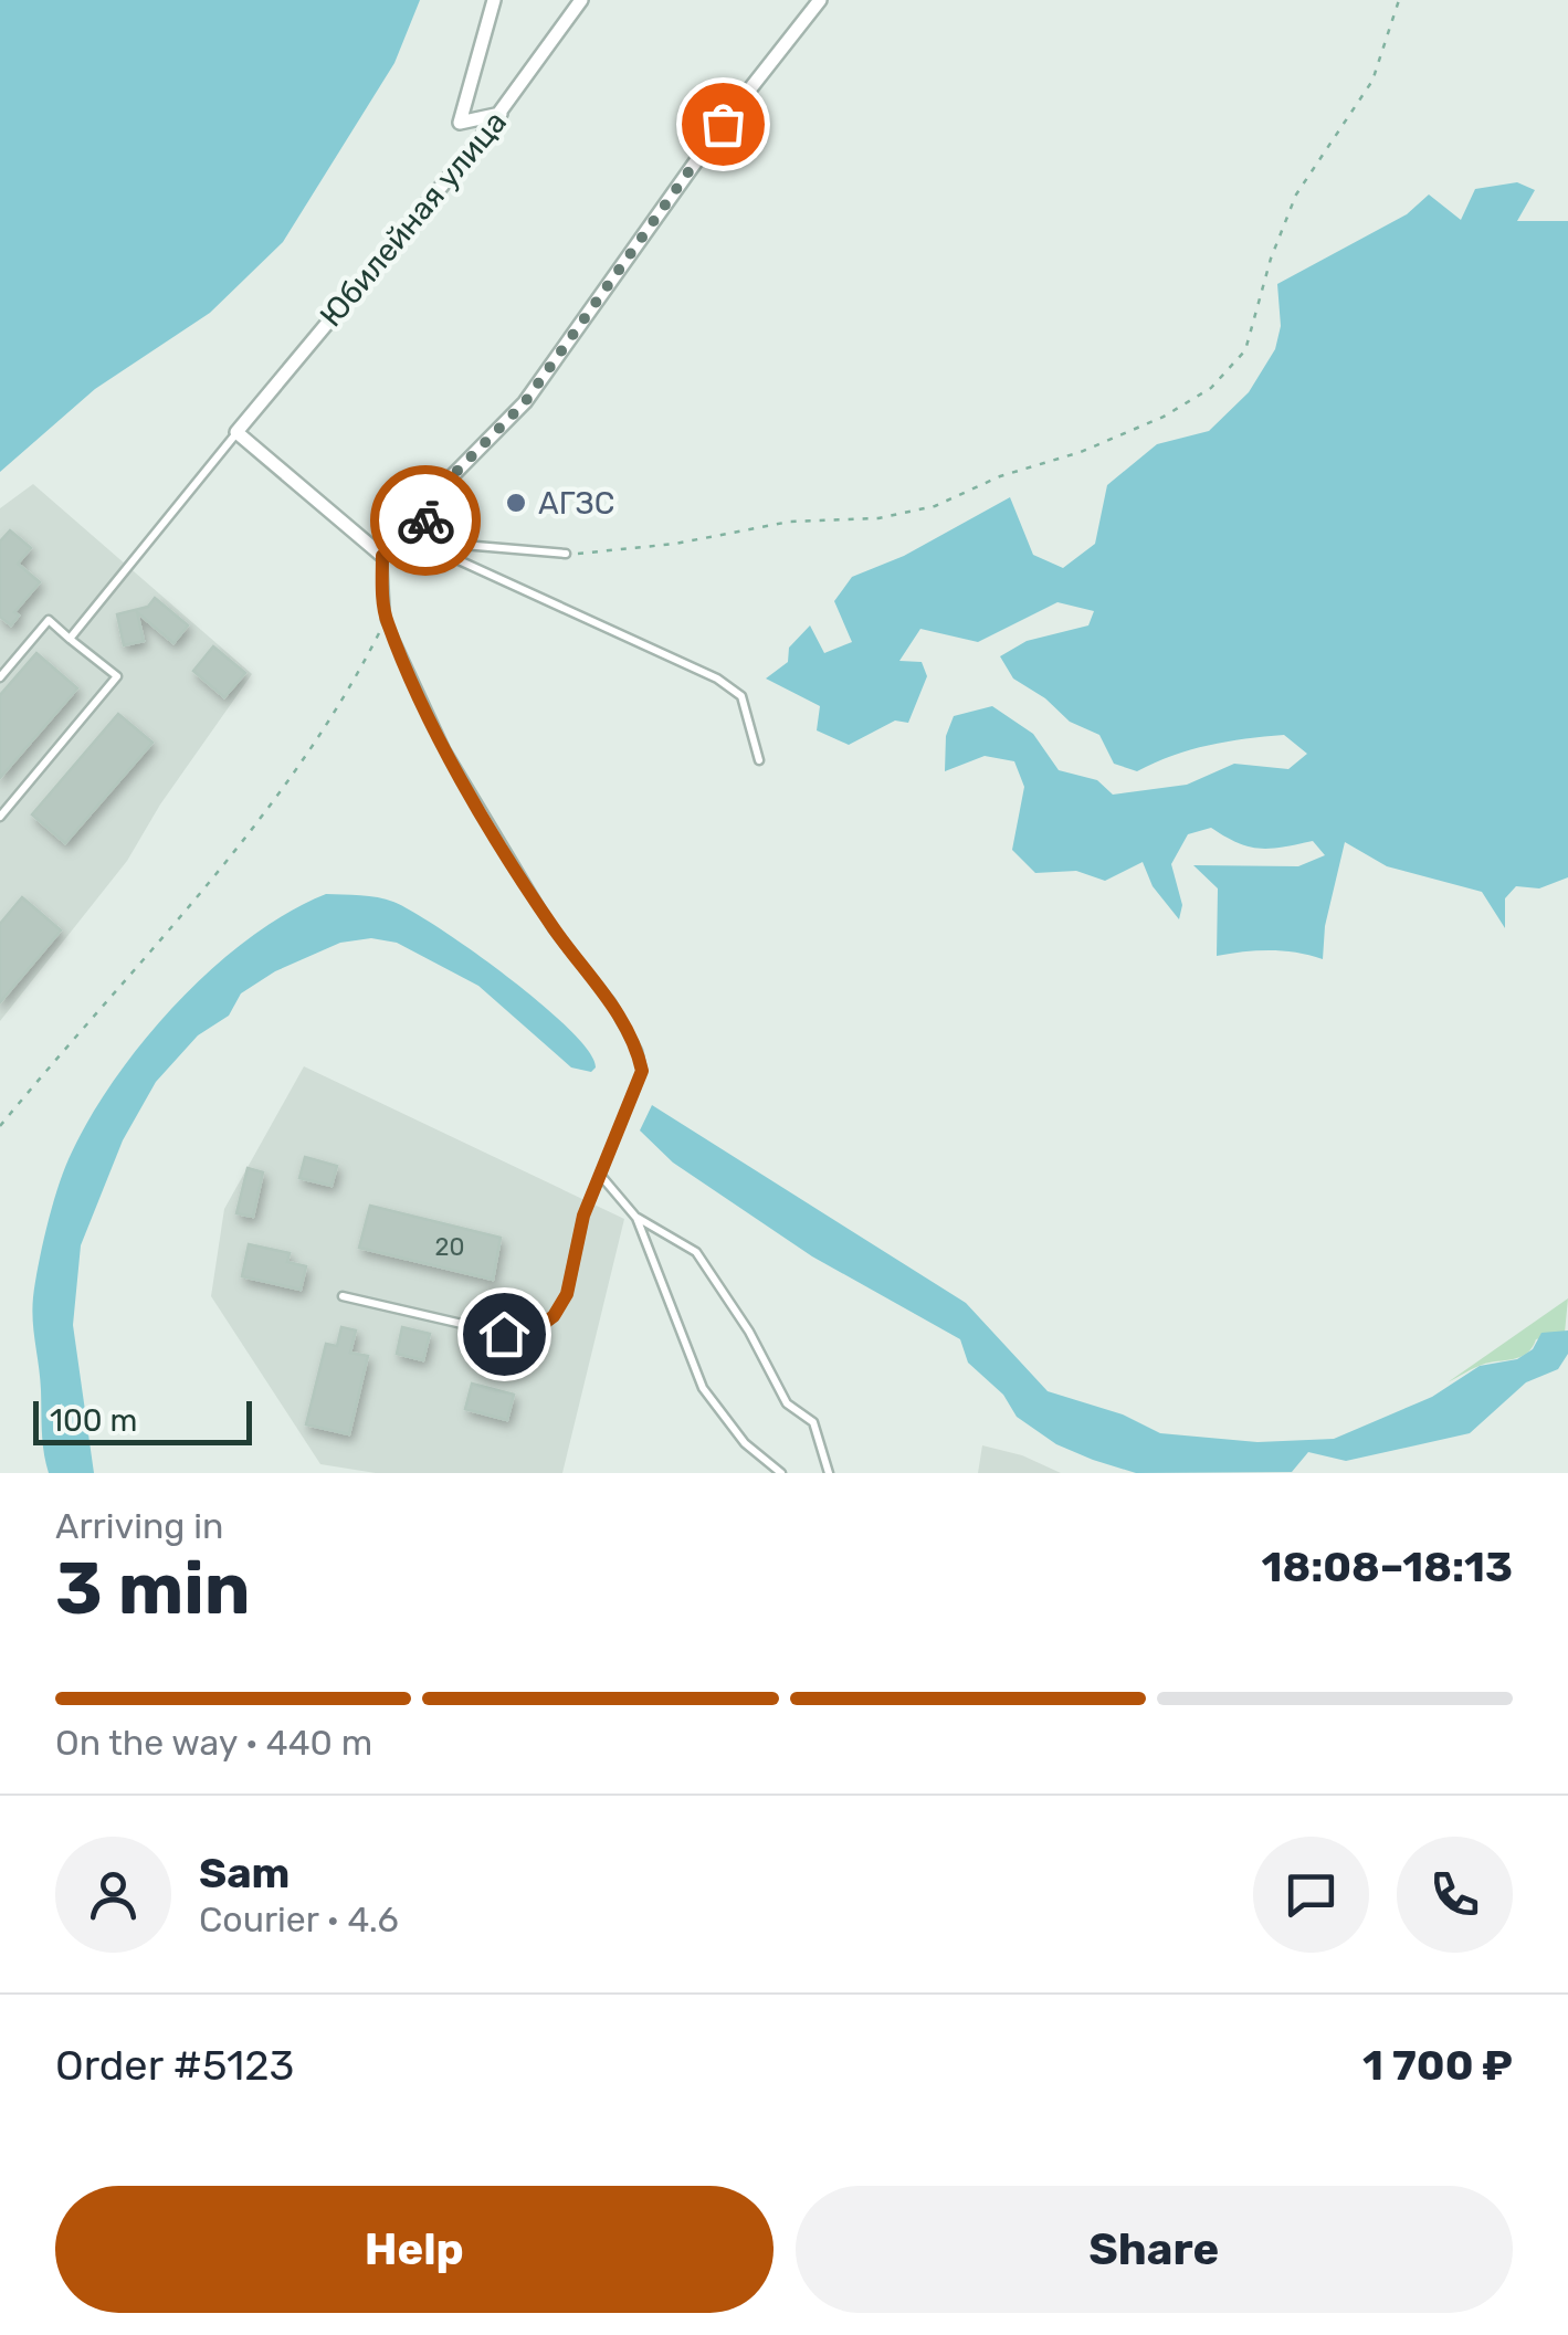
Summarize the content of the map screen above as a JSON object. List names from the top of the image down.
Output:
{
  "streets": {
    "street": ["Юбилейная улица"]
  },
  "places": ["АГЗС"],
  "house_numbers": ["20"],
  "scale_bar": "100 m",
  "page": {
    "scale": "100 m",
    "heading": ["3 min", "Arriving in", "18:08–18:13"],
    "panel": [
      "Sam",
      "Courier · 4.6",
      "Order #5123",
      "1 700 ₽"
    ],
    "bar": "On the way · 440 m",
    "buttons": ["Help", "Share"]
  }
}
